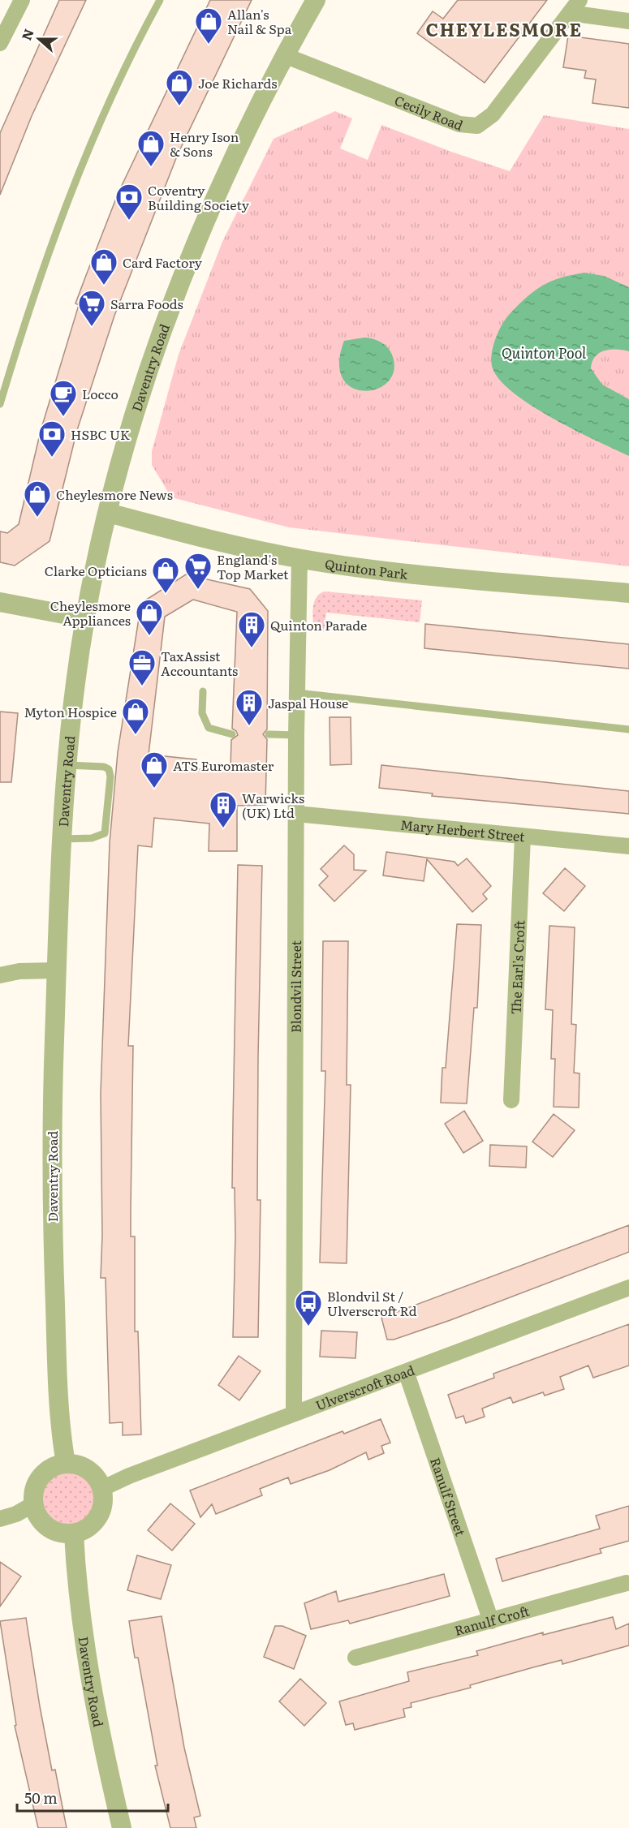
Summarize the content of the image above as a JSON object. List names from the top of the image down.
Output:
{
  "streets": {
    "street": [
      "Cecily Road",
      "Daventry Road",
      "Quinton Park",
      "Mary Herbert Street",
      "The Earl's Croft",
      "Blondvil Street",
      "Ulverscroft Road",
      "Ranulf Street",
      "Ranulf Croft"
    ]
  },
  "crossings": [
    ["Cecily Road", "Daventry Road"],
    ["Daventry Road", "Quinton Park"],
    ["Daventry Road", "Ulverscroft Road"],
    ["Quinton Park", "Blondvil Street"],
    ["Mary Herbert Street", "The Earl's Croft"],
    ["Mary Herbert Street", "Blondvil Street"],
    ["Blondvil Street", "Ulverscroft Road"],
    ["Ulverscroft Road", "Ranulf Street"],
    ["Ranulf Street", "Ranulf Croft"]
  ],
  "districts": ["CHEYLESMORE"],
  "water": ["Quinton Pool"],
  "places": {
    "shop": [
      "Allan's Nail & Spa",
      "Joe Richards",
      "Henry Ison & Sons",
      "Card Factory",
      "Cheylesmore News",
      "Clarke Opticians",
      "Cheylesmore Appliances",
      "Myton Hospice",
      "ATS Euromaster"
    ],
    "bank": ["Coventry Building Society", "HSBC UK"],
    "supermarket": ["Sarra Foods", "England's Top Market"],
    "cafe": ["Locco"],
    "building": ["Quinton Parade", "Jaspal House", "Warwicks (UK) Ltd"],
    "office": ["TaxAssist Accountants"],
    "bus stop": ["Blondvil St / Ulverscroft Rd"]
  },
  "scale_bar": "50 m",
  "north": "left"
}
